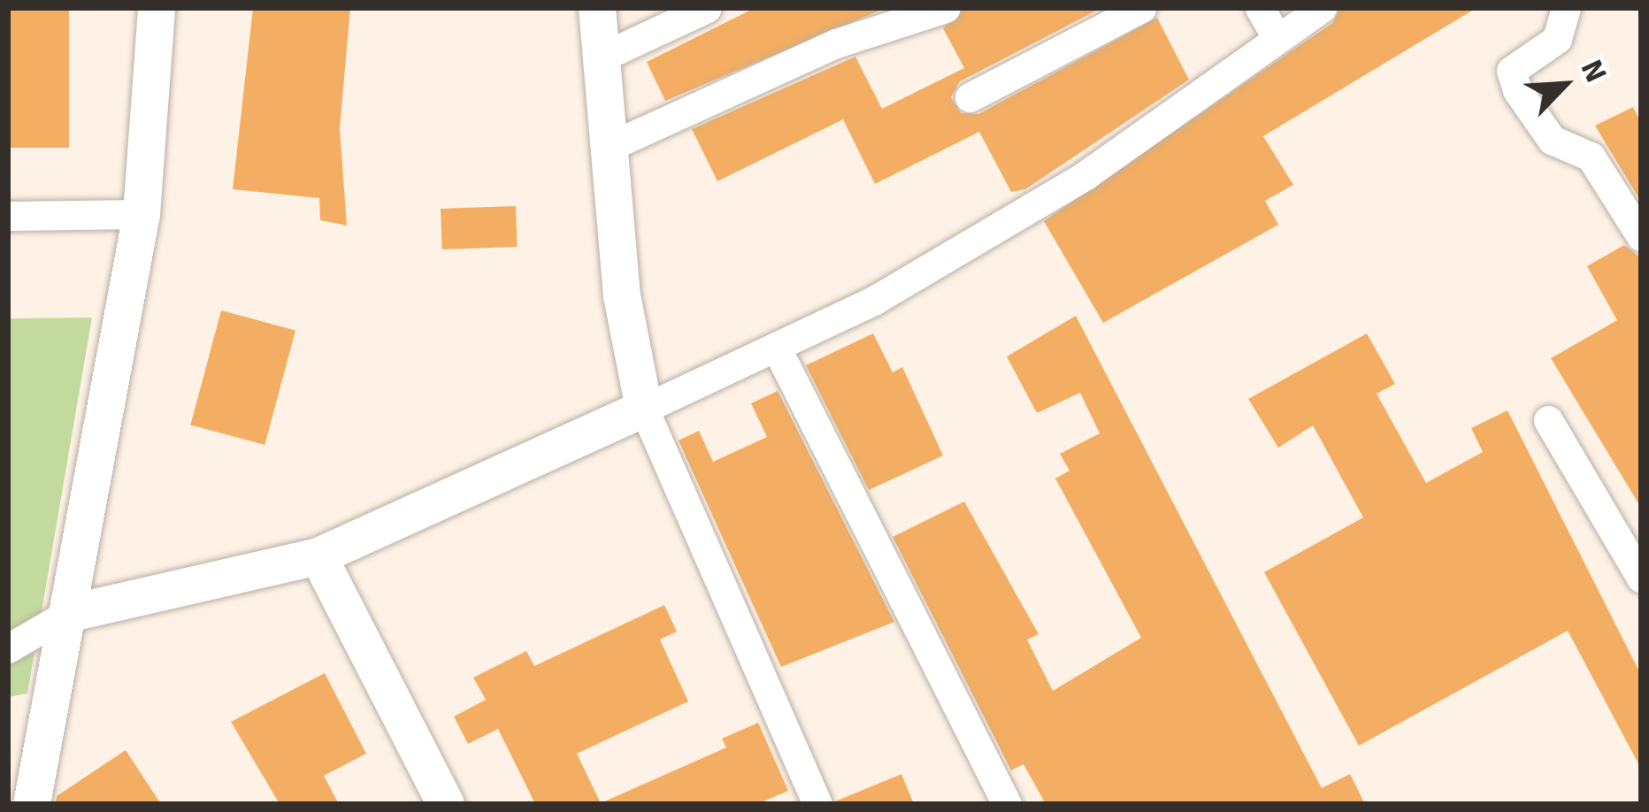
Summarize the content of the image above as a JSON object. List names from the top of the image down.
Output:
{
  "north": "top right"
}
